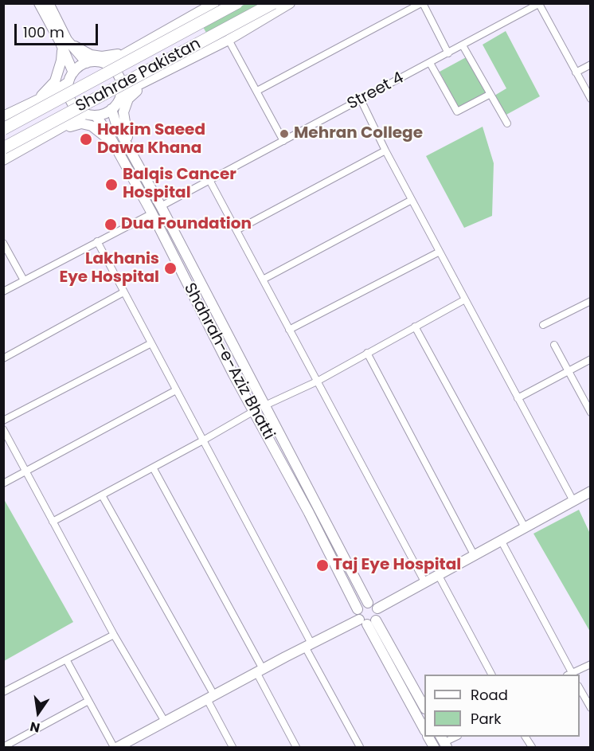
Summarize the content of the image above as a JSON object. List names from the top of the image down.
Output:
{
  "streets": {
    "highway": ["Shahrae Pakistan"],
    "main road": ["Shahrah-e-Aziz Bhatti"],
    "street": ["Street 4"]
  },
  "crossings": [
    ["Street 4", "Shahrah-e-Aziz Bhatti"]
  ],
  "places": [
    "Mehran College",
    "Hakim Saeed Dawa Khana",
    "Balqis Cancer Hospital",
    "Dua Foundation",
    "Lakhanis Eye Hospital",
    "Taj Eye Hospital"
  ],
  "legend": ["Road", "Park"],
  "scale_bar": "100 m",
  "north": "bottom"
}
